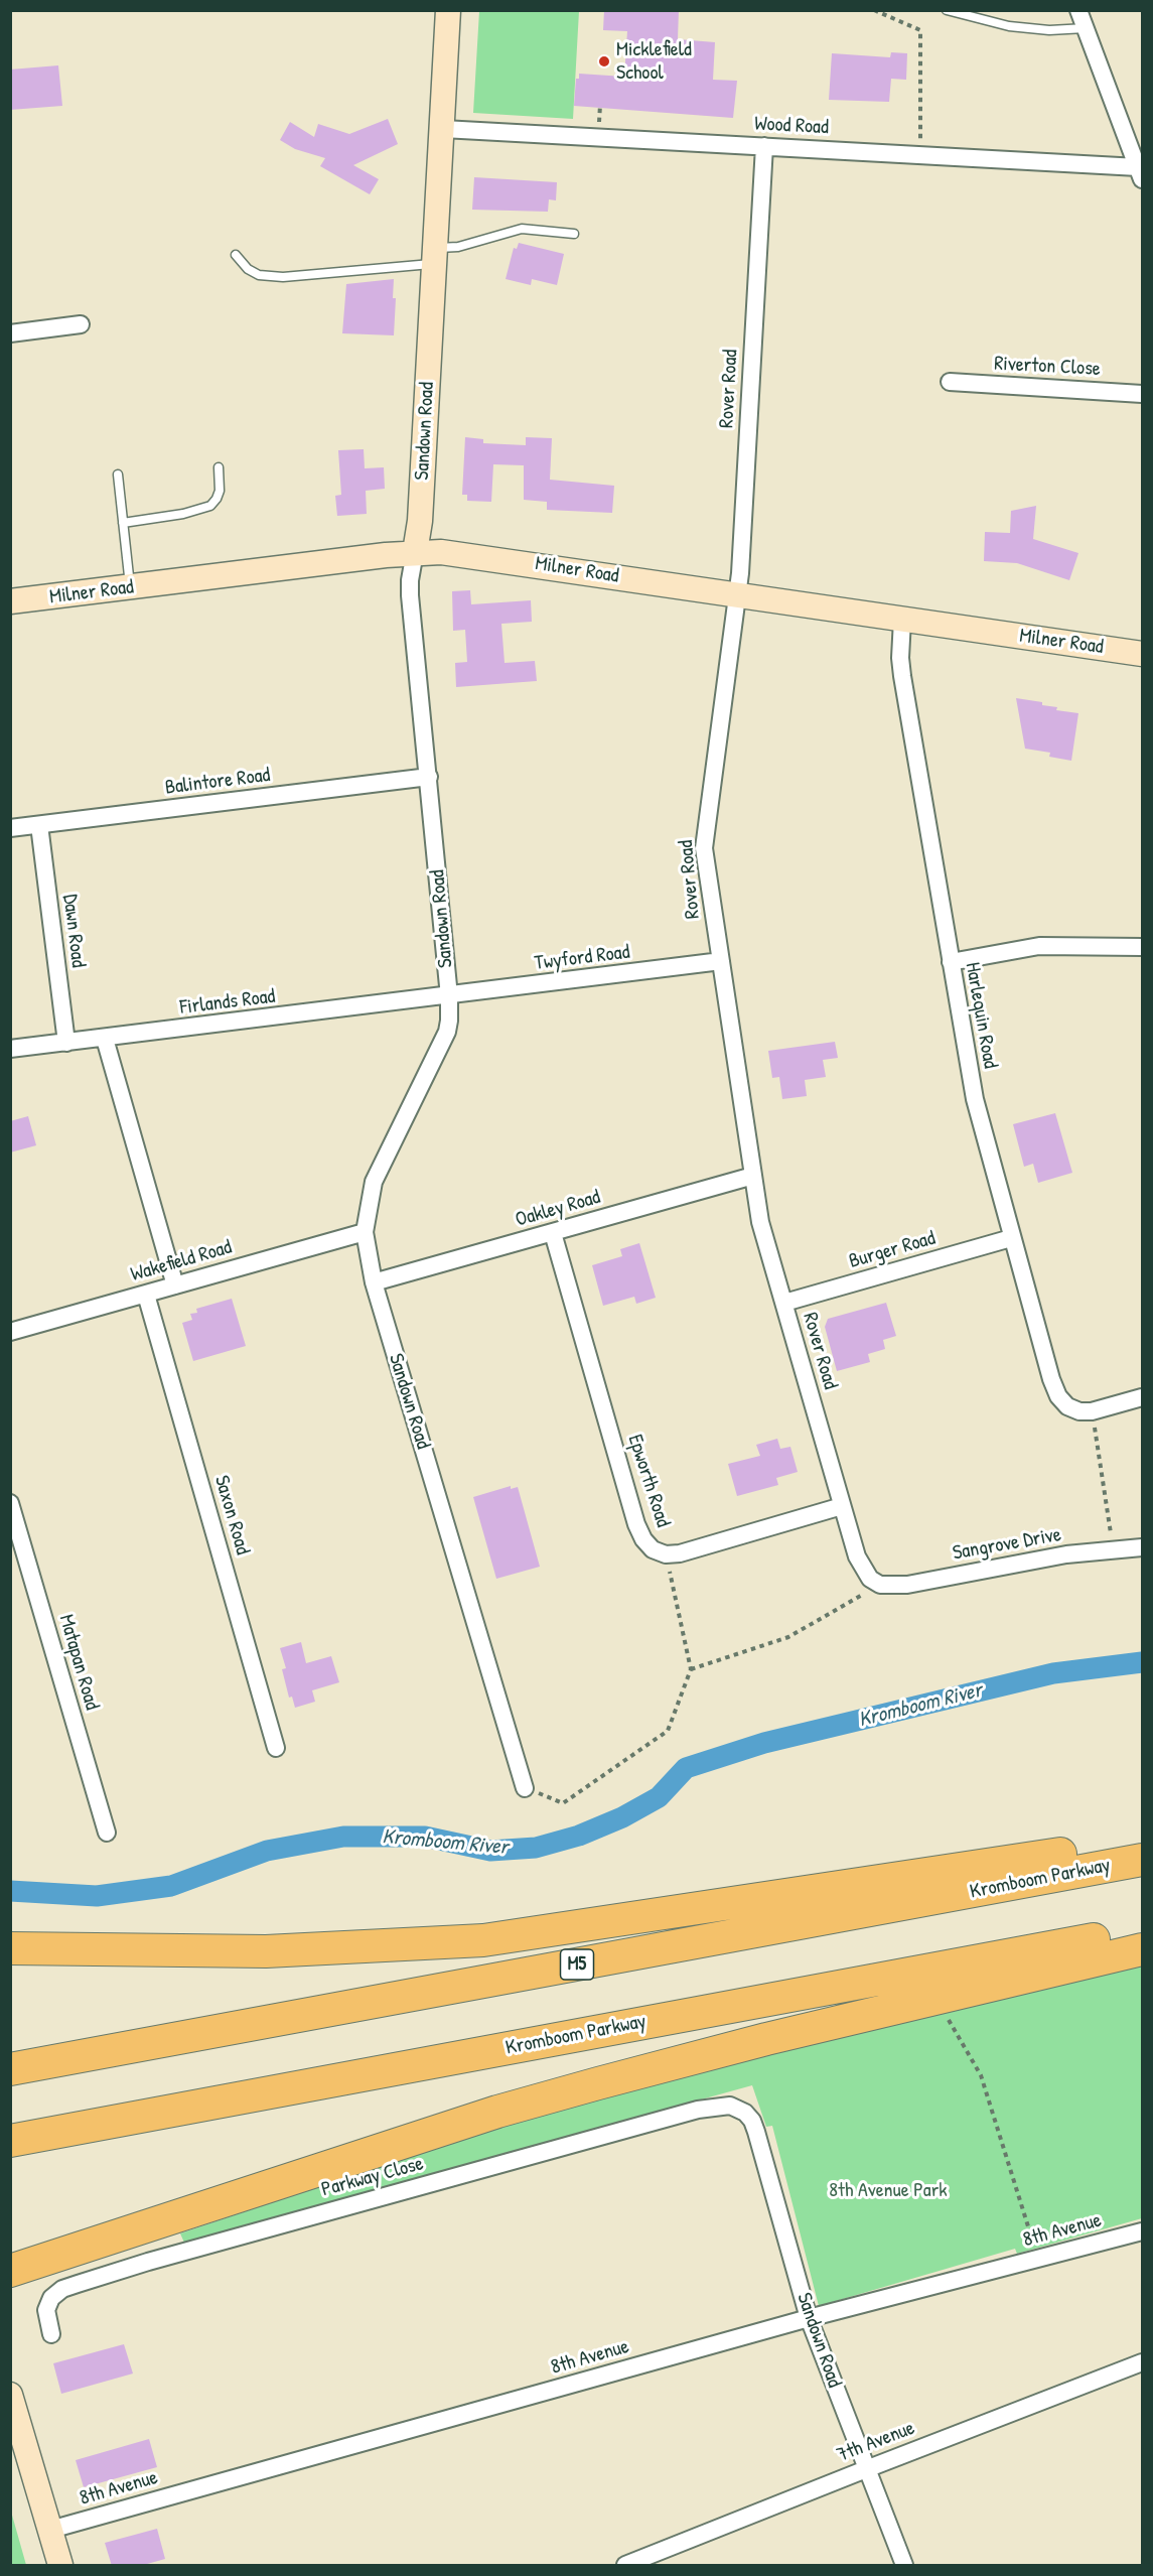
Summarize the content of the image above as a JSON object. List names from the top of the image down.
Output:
{
  "streets": {
    "highway": ["Kromboom Parkway", "M5"],
    "main road": ["Sandown Road", "Milner Road"],
    "street": [
      "Wood Road",
      "Riverton Close",
      "Rover Road",
      "Balintore Road",
      "Dawn Road",
      "Twyford Road",
      "Firlands Road",
      "Harlequin Road",
      "Oakley Road",
      "Burger Road",
      "Wakefield Road",
      "Epworth Road",
      "Saxon Road",
      "Sangrove Drive",
      "Matapan Road",
      "Parkway Close",
      "8th Avenue",
      "7th Avenue"
    ]
  },
  "crossings": [
    ["Wood Road", "Rover Road"],
    ["Wood Road", "Sandown Road"],
    ["Rover Road", "Milner Road"],
    ["Rover Road", "Twyford Road"],
    ["Rover Road", "Oakley Road"],
    ["Rover Road", "Burger Road"],
    ["Rover Road", "Epworth Road"],
    ["Rover Road", "Sangrove Drive"],
    ["Sandown Road", "Milner Road"],
    ["Sandown Road", "Balintore Road"],
    ["Sandown Road", "Twyford Road"],
    ["Sandown Road", "Firlands Road"],
    ["Sandown Road", "Oakley Road"],
    ["Sandown Road", "Wakefield Road"],
    ["Sandown Road", "Parkway Close"],
    ["Sandown Road", "8th Avenue"],
    ["Sandown Road", "7th Avenue"],
    ["Milner Road", "Harlequin Road"],
    ["Balintore Road", "Dawn Road"],
    ["Dawn Road", "Firlands Road"],
    ["Twyford Road", "Firlands Road"],
    ["Harlequin Road", "Burger Road"],
    ["Oakley Road", "Epworth Road"],
    ["Wakefield Road", "Saxon Road"]
  ],
  "water": ["Kromboom River"],
  "parks": ["8th Avenue Park"],
  "places": ["Micklefield School"]
}
